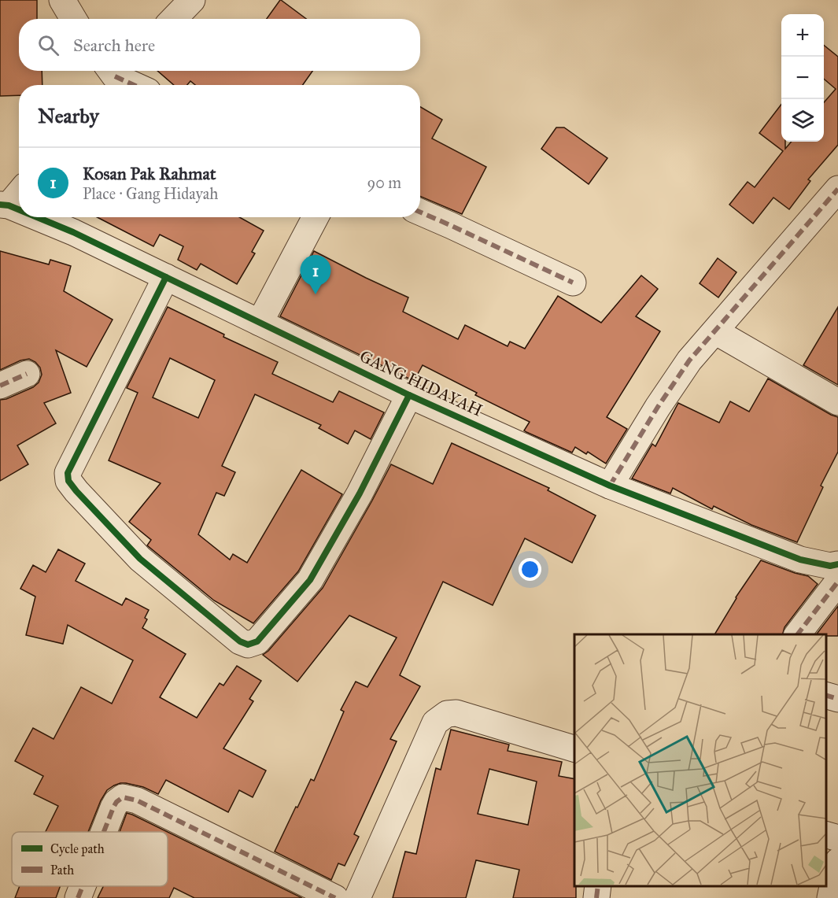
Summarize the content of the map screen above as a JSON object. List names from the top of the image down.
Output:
{
  "streets": {
    "street": ["GANG HIDAYAH"]
  },
  "legend": ["Cycle path", "Path"],
  "page": {
    "map_buttons": ["+", "−"],
    "search": "Search here",
    "heading": "Nearby",
    "list": [
      {
        "mark": "1",
        "name": "Kosan Pak Rahmat",
        "note": "Place · Gang Hidayah",
        "value": "90 m"
      }
    ],
    "pins": "1"
  }
}
